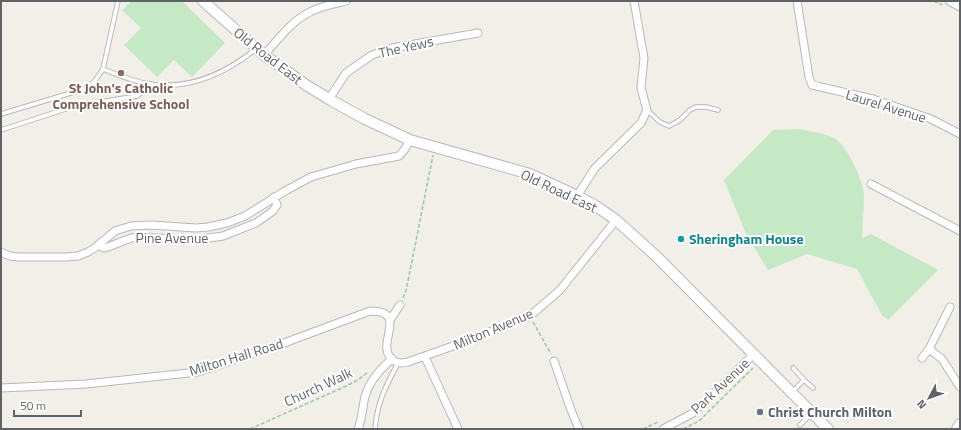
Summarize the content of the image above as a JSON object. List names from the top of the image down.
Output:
{
  "streets": {
    "main road": ["Old Road East"],
    "street": [
      "The Yews",
      "Laurel Avenue",
      "Pine Avenue",
      "Milton Avenue",
      "Milton Hall Road",
      "Park Avenue"
    ],
    "path": ["Church Walk"]
  },
  "crossings": [
    ["The Yews", "Old Road East"],
    ["Old Road East", "Pine Avenue"],
    ["Old Road East", "Milton Avenue"],
    ["Old Road East", "Park Avenue"]
  ],
  "places": ["St John's Catholic Comprehensive School", "Sheringham House", "Christ Church Milton"],
  "scale_bar": "50 m",
  "north": "bottom left"
}
